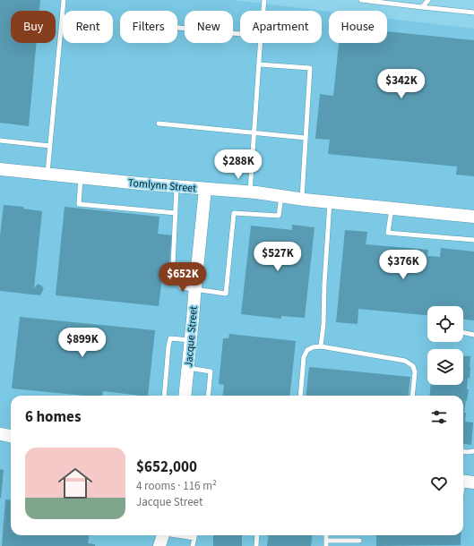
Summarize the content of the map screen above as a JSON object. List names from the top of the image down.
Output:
{
  "streets": {
    "street": ["Tomlynn Street", "Jacque Street"]
  },
  "crossings": [
    ["Tomlynn Street", "Jacque Street"]
  ],
  "page": {
    "chip": [
      "Buy",
      "Rent",
      "Filters",
      "New",
      "Apartment",
      "House"
    ],
    "price": [
      "$342K",
      "$288K",
      "$527K",
      "$376K",
      "$652K",
      "$899K"
    ],
    "heading": "6 homes",
    "list": [
      {
        "name": "$652,000",
        "note": "4 rooms · 116 m² · Jacque Street"
      }
    ]
  }
}
